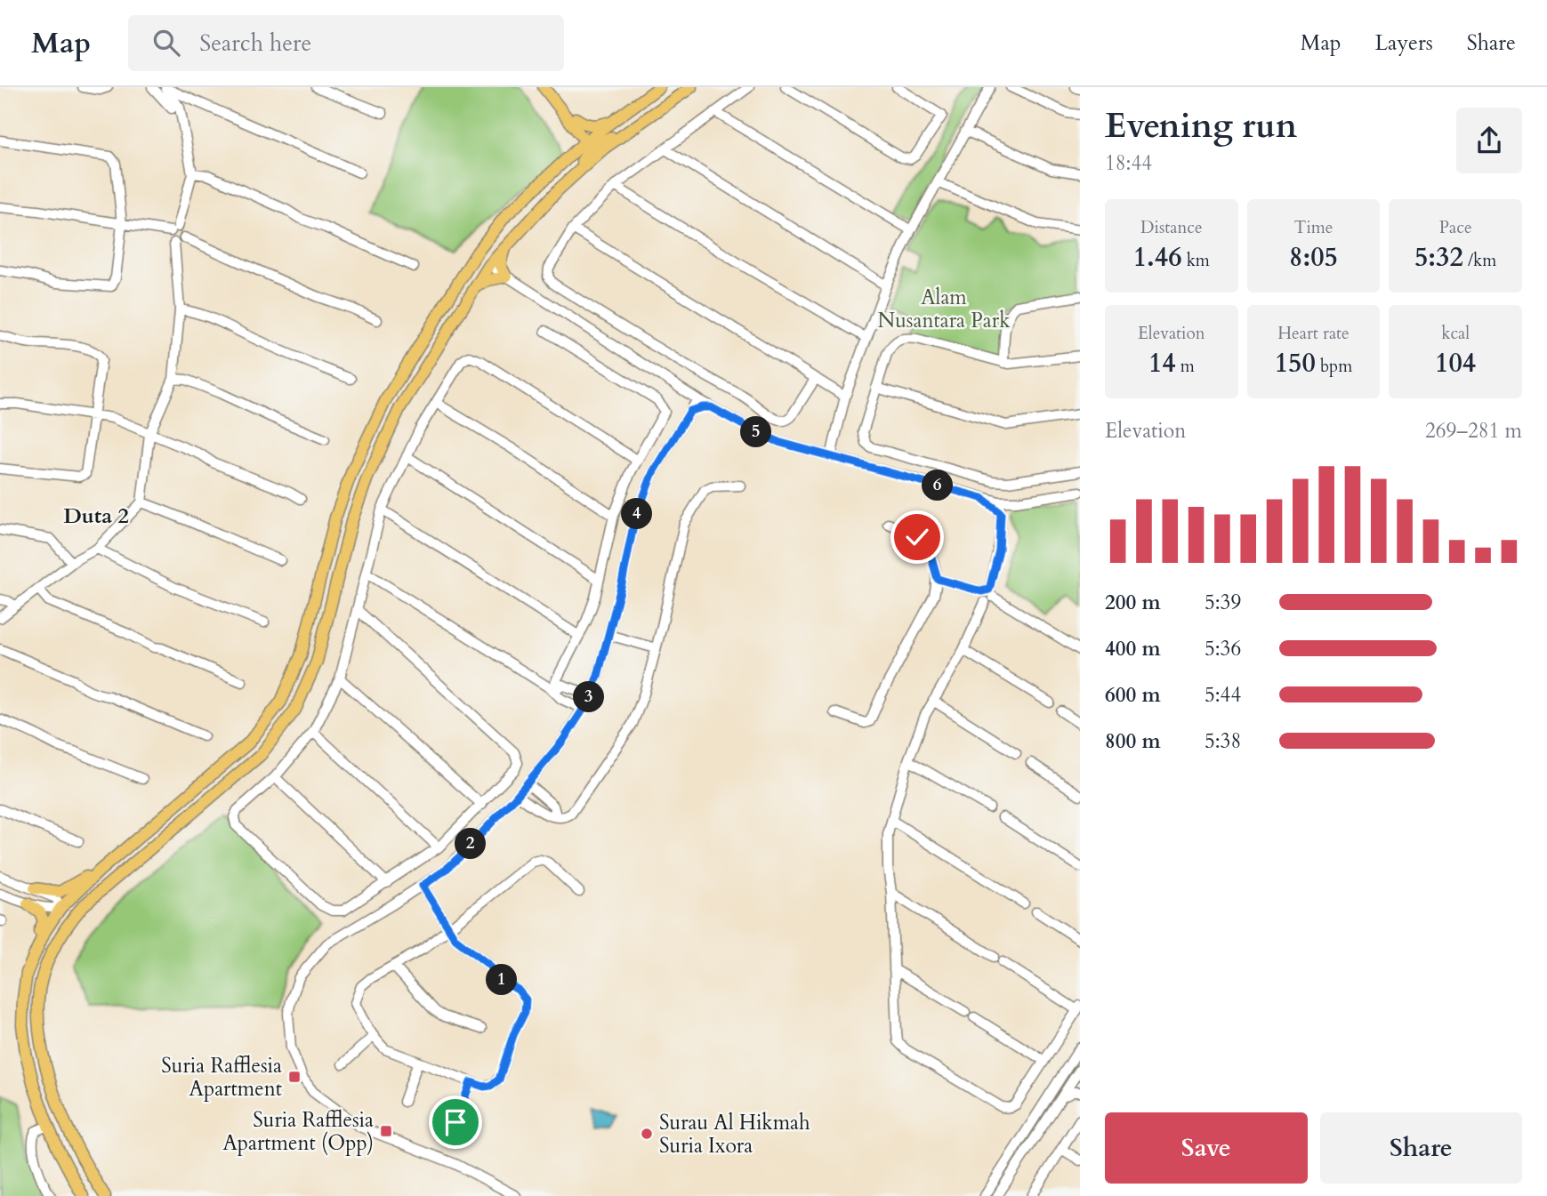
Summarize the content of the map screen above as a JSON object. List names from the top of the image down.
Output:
{
  "districts": ["Duta 2"],
  "parks": ["Alam Nusantara Park"],
  "places": {
    "transit": ["Suria Rafflesia Apartment", "Suria Rafflesia Apartment (Opp)"],
    "other": ["Surau Al Hikmah Suria Ixora"]
  },
  "page": {
    "header": "Map",
    "search": "Search here",
    "nav": ["Map", "Layers", "Share"],
    "heading": ["Evening run", "18:44"],
    "stats": [
      ["Distance", "1.46 km"],
      ["Time", "8:05"],
      ["Pace", "5:32 /km"],
      ["Elevation", "14 m"],
      ["Heart rate", "150 bpm"],
      ["kcal", "104"]
    ],
    "chart": ["Elevation", "269–281 m"],
    "pins": [
      "5",
      "6",
      "4",
      "3",
      "2",
      "1"
    ],
    "list": [
      {
        "name": "200 m",
        "note": "5:39"
      },
      {
        "name": "400 m",
        "note": "5:36"
      },
      {
        "name": "600 m",
        "note": "5:44"
      },
      {
        "name": "800 m",
        "note": "5:38"
      }
    ],
    "buttons": ["Save", "Share"]
  }
}
